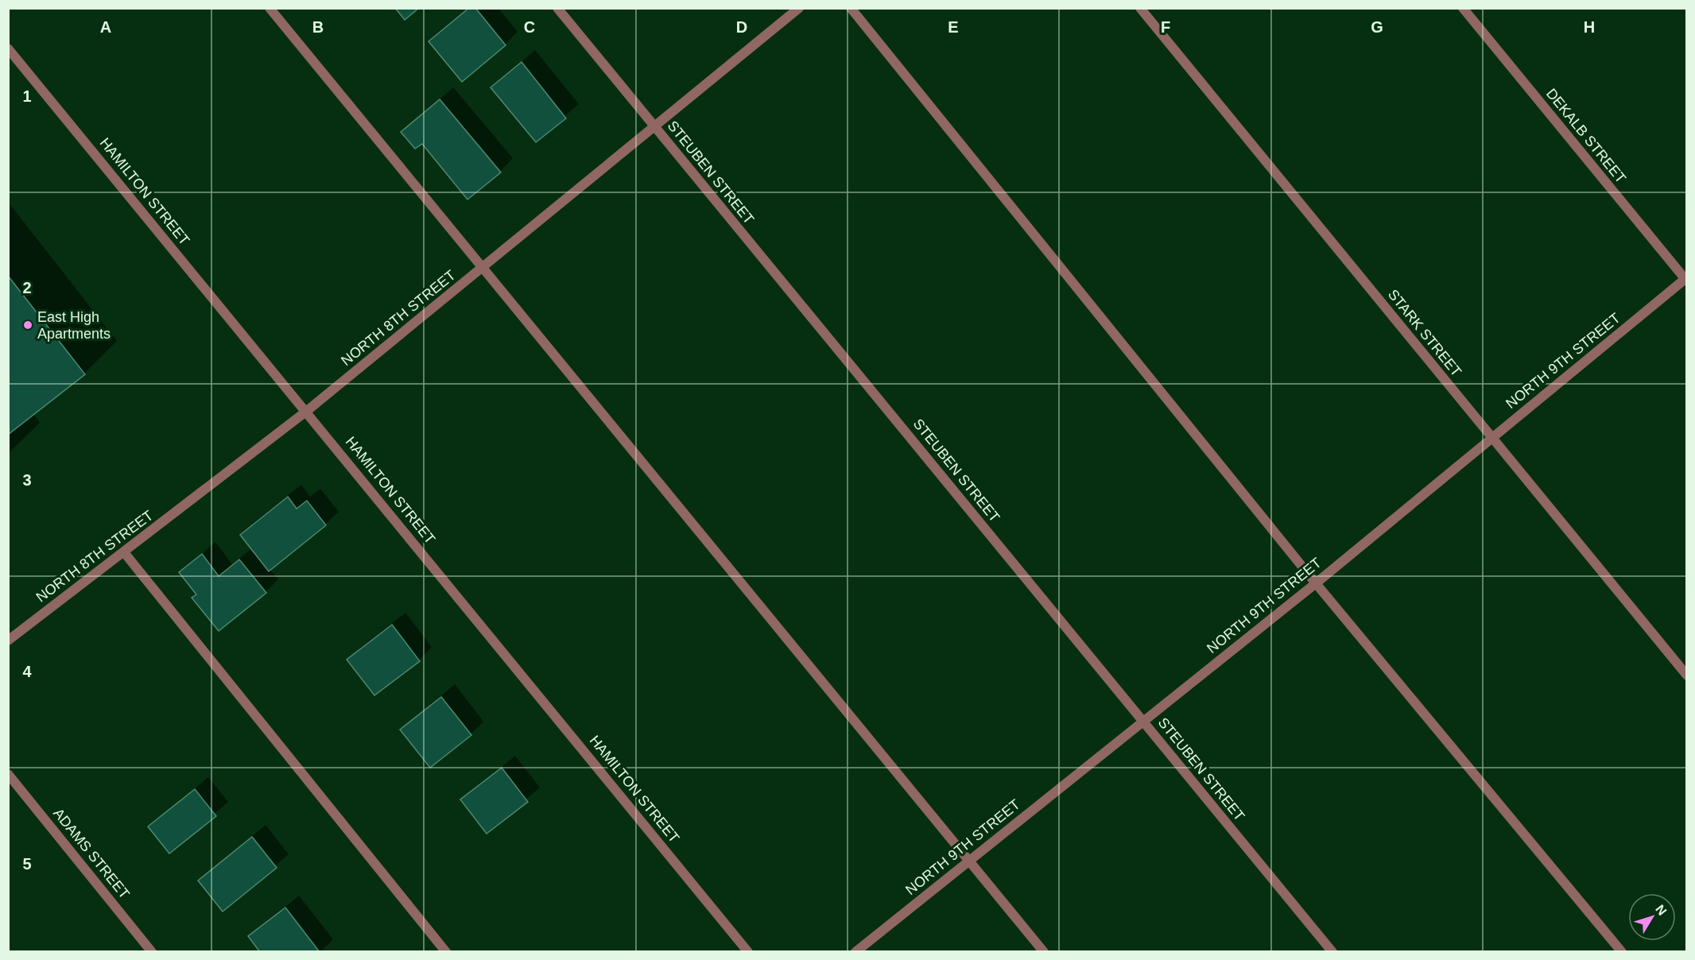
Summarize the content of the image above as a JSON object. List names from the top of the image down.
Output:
{
  "streets": {
    "street": [
      "DEKALB STREET",
      "STEUBEN STREET",
      "HAMILTON STREET",
      "NORTH 8TH STREET",
      "STARK STREET",
      "NORTH 9TH STREET",
      "ADAMS STREET"
    ]
  },
  "crossings": [
    ["DEKALB STREET", "NORTH 9TH STREET"],
    ["STEUBEN STREET", "NORTH 8TH STREET"],
    ["STEUBEN STREET", "NORTH 9TH STREET"],
    ["HAMILTON STREET", "NORTH 8TH STREET"],
    ["STARK STREET", "NORTH 9TH STREET"]
  ],
  "places": ["East High Apartments"],
  "north": "top right",
  "grid": {
    "columns": [
      "A",
      "B",
      "C",
      "D",
      "E",
      "F",
      "G",
      "H"
    ],
    "rows": [
      "1",
      "2",
      "3",
      "4",
      "5"
    ]
  }
}
